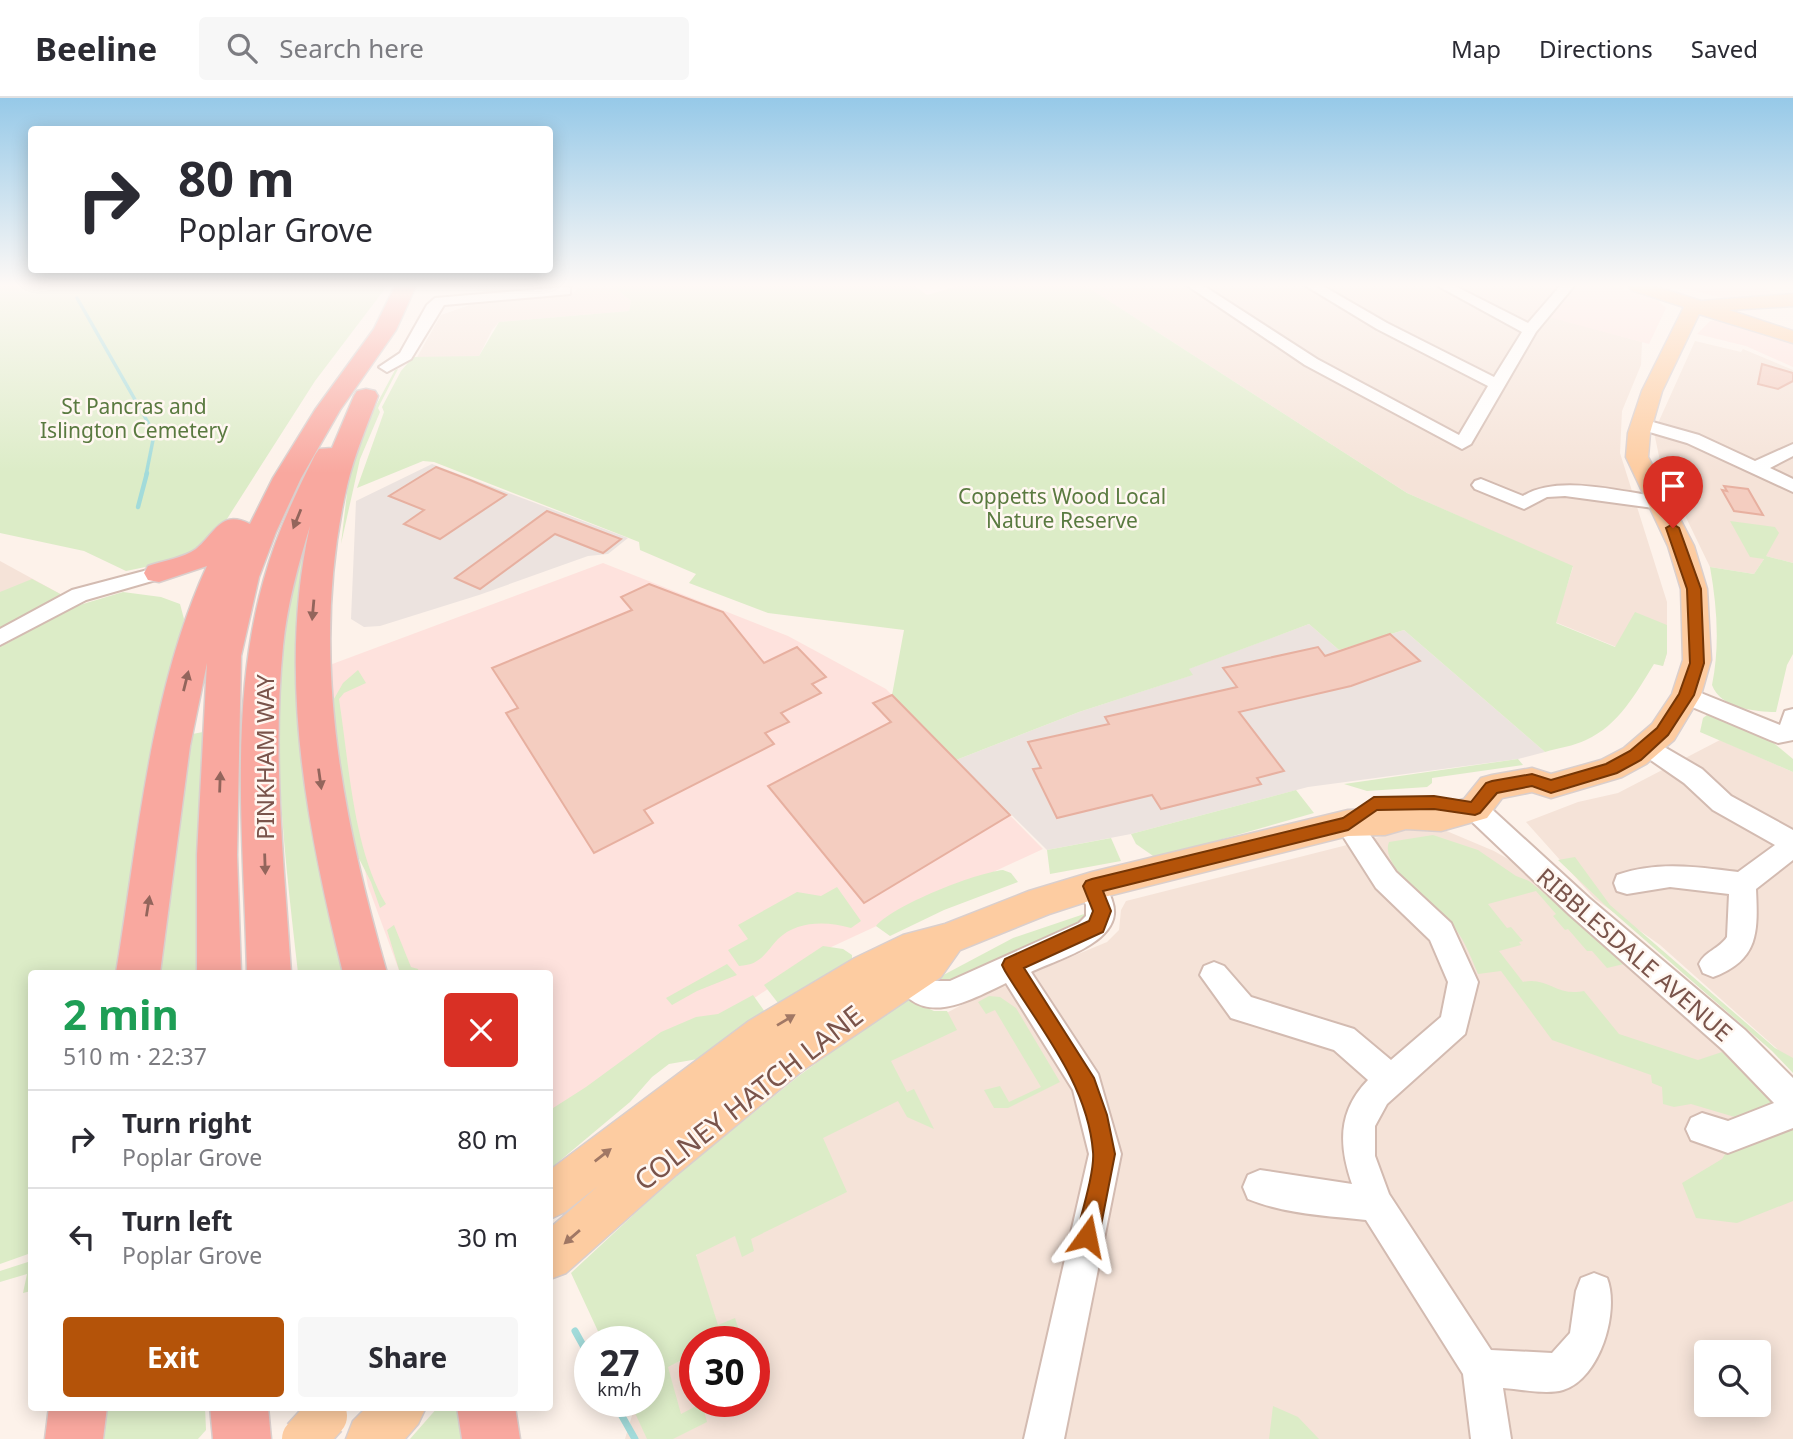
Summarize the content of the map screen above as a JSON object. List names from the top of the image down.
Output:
{
  "streets": {
    "highway": ["PINKHAM WAY"],
    "main road": ["COLNEY HATCH LANE"],
    "street": ["RIBBLESDALE AVENUE"]
  },
  "crossings": [
    ["RIBBLESDALE AVENUE", "COLNEY HATCH LANE"]
  ],
  "parks": ["St Pancras and Islington Cemetery", "Coppetts Wood Local Nature Reserve"],
  "page": {
    "header": "Beeline",
    "search": "Search here",
    "nav": ["Map", "Directions", "Saved"],
    "turn": ["80 m", "Poplar Grove"],
    "heading": ["2 min", "510 m · 22:37"],
    "list": [
      {
        "name": "Turn right",
        "note": "Poplar Grove",
        "value": "80 m"
      },
      {
        "name": "Turn left",
        "note": "Poplar Grove",
        "value": "30 m"
      }
    ],
    "buttons": ["Exit", "Share"],
    "speed": "27 km/h",
    "limit": "30"
  }
}
